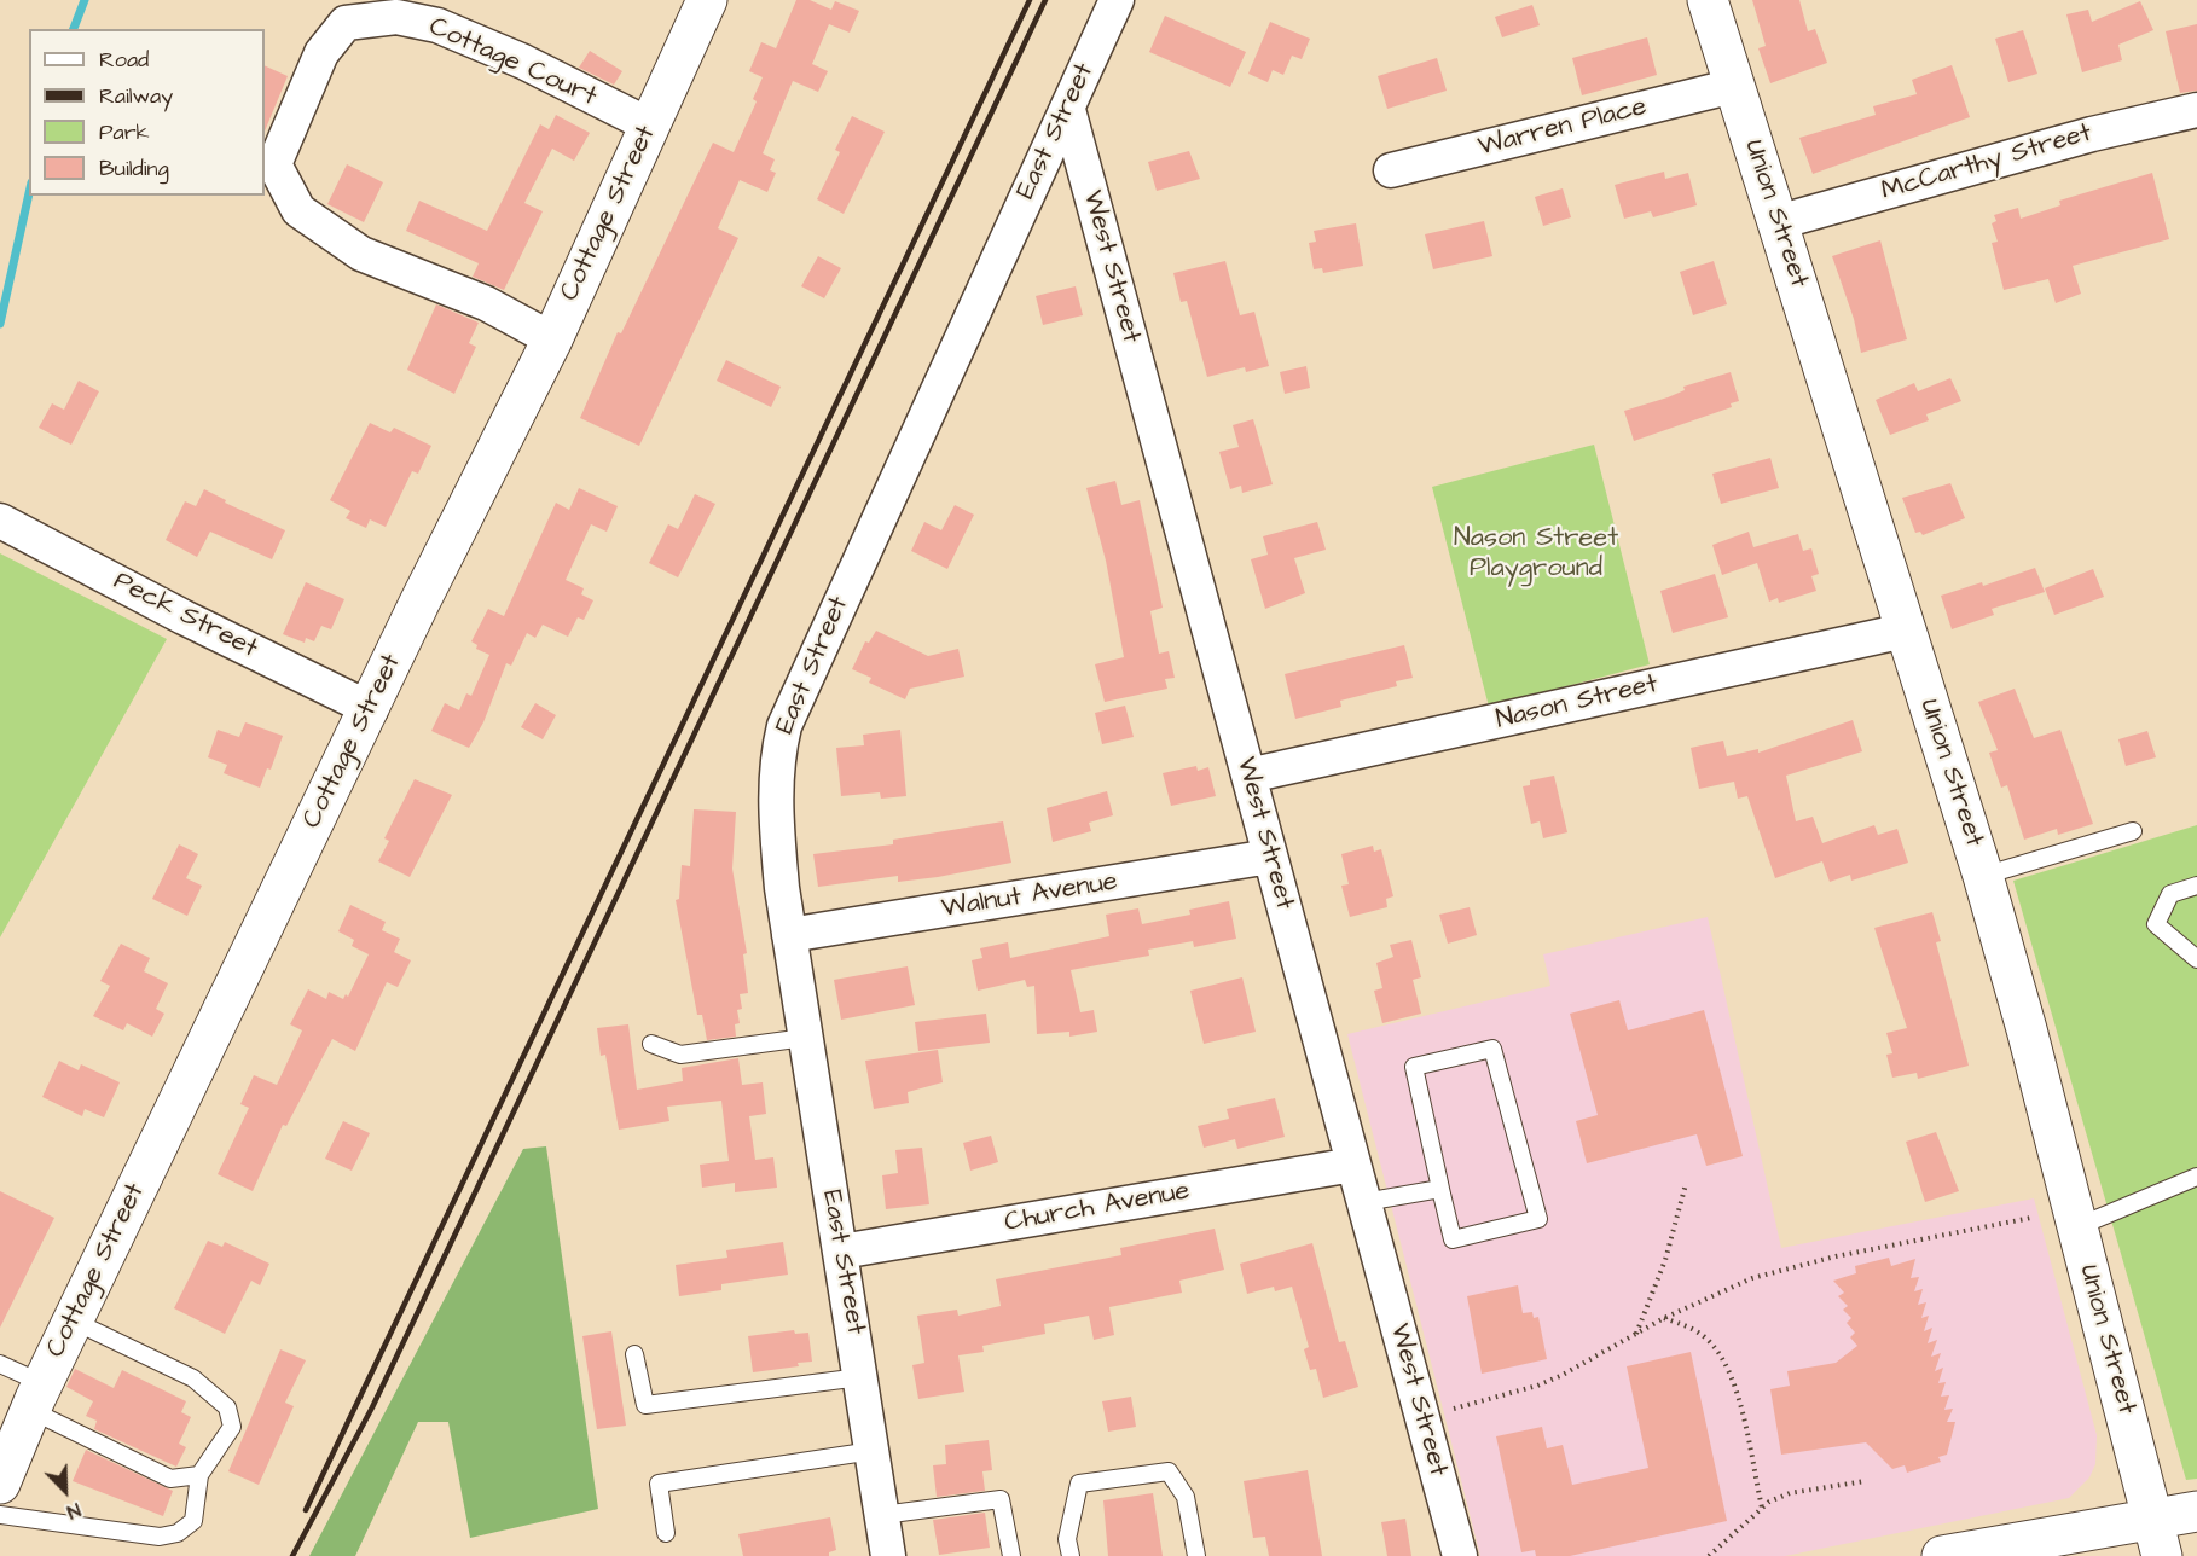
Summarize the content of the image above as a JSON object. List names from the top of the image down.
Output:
{
  "streets": {
    "main road": ["Cottage Street", "Union Street"],
    "street": [
      "Cottage Court",
      "Warren Place",
      "East Street",
      "McCarthy Street",
      "West Street",
      "Peck Street",
      "Nason Street",
      "Walnut Avenue",
      "Church Avenue"
    ]
  },
  "crossings": [
    ["Cottage Court", "Cottage Street"],
    ["Warren Place", "Union Street"],
    ["East Street", "West Street"],
    ["East Street", "Walnut Avenue"],
    ["East Street", "Church Avenue"],
    ["McCarthy Street", "Union Street"],
    ["Cottage Street", "Peck Street"],
    ["Union Street", "Nason Street"],
    ["West Street", "Nason Street"],
    ["West Street", "Walnut Avenue"],
    ["West Street", "Church Avenue"]
  ],
  "parks": ["Nason Street Playground"],
  "legend": [
    "Road",
    "Railway",
    "Park",
    "Building"
  ],
  "north": "bottom right"
}
